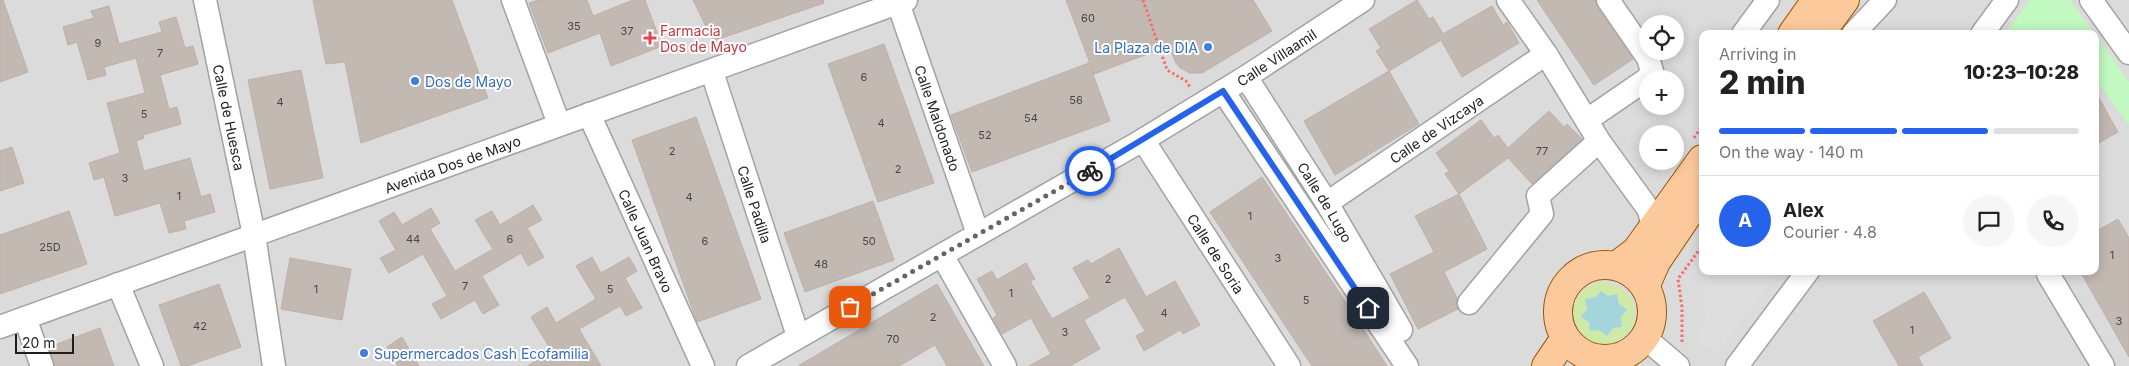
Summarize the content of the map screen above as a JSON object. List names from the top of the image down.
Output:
{
  "streets": {
    "street": [
      "Calle Villaamil",
      "Calle de Huesca",
      "Calle Maldonado",
      "Calle de Vizcaya",
      "Avenida Dos de Mayo",
      "Calle de Lugo",
      "Calle Padilla",
      "Calle Juan Bravo",
      "Calle de Soria"
    ]
  },
  "crossings": [
    ["Calle Villaamil", "Calle Maldonado"],
    ["Calle Villaamil", "Calle de Lugo"],
    ["Calle Villaamil", "Calle Padilla"],
    ["Calle Villaamil", "Calle de Soria"],
    ["Calle de Huesca", "Avenida Dos de Mayo"],
    ["Calle Maldonado", "Avenida Dos de Mayo"],
    ["Calle de Vizcaya", "Calle de Lugo"],
    ["Avenida Dos de Mayo", "Calle Padilla"],
    ["Avenida Dos de Mayo", "Calle Juan Bravo"]
  ],
  "places": {
    "health": ["Farmacia Dos de Mayo"],
    "other": ["La Plaza de DIA", "Dos de Mayo", "Supermercados Cash Ecofamilia"]
  },
  "house_numbers": [
    "60",
    "35",
    "37",
    "9",
    "7",
    "6",
    "56",
    "4",
    "5",
    "54",
    "4",
    "52",
    "2",
    "77",
    "2",
    "3",
    "1",
    "4",
    "1",
    "44",
    "6",
    "6",
    "50",
    "25D",
    "1",
    "3",
    "48",
    "2",
    "7",
    "1",
    "5",
    "1",
    "5",
    "4",
    "2",
    "3",
    "42",
    "1",
    "3",
    "70"
  ],
  "scale_bar": "20 m",
  "page": {
    "map_buttons": ["+", "−"],
    "heading": ["2 min", "Arriving in", "10:23–10:28"],
    "panel": ["Alex", "Courier · 4.8"],
    "bar": "On the way · 140 m",
    "round": "A",
    "scale": "20 m"
  }
}
